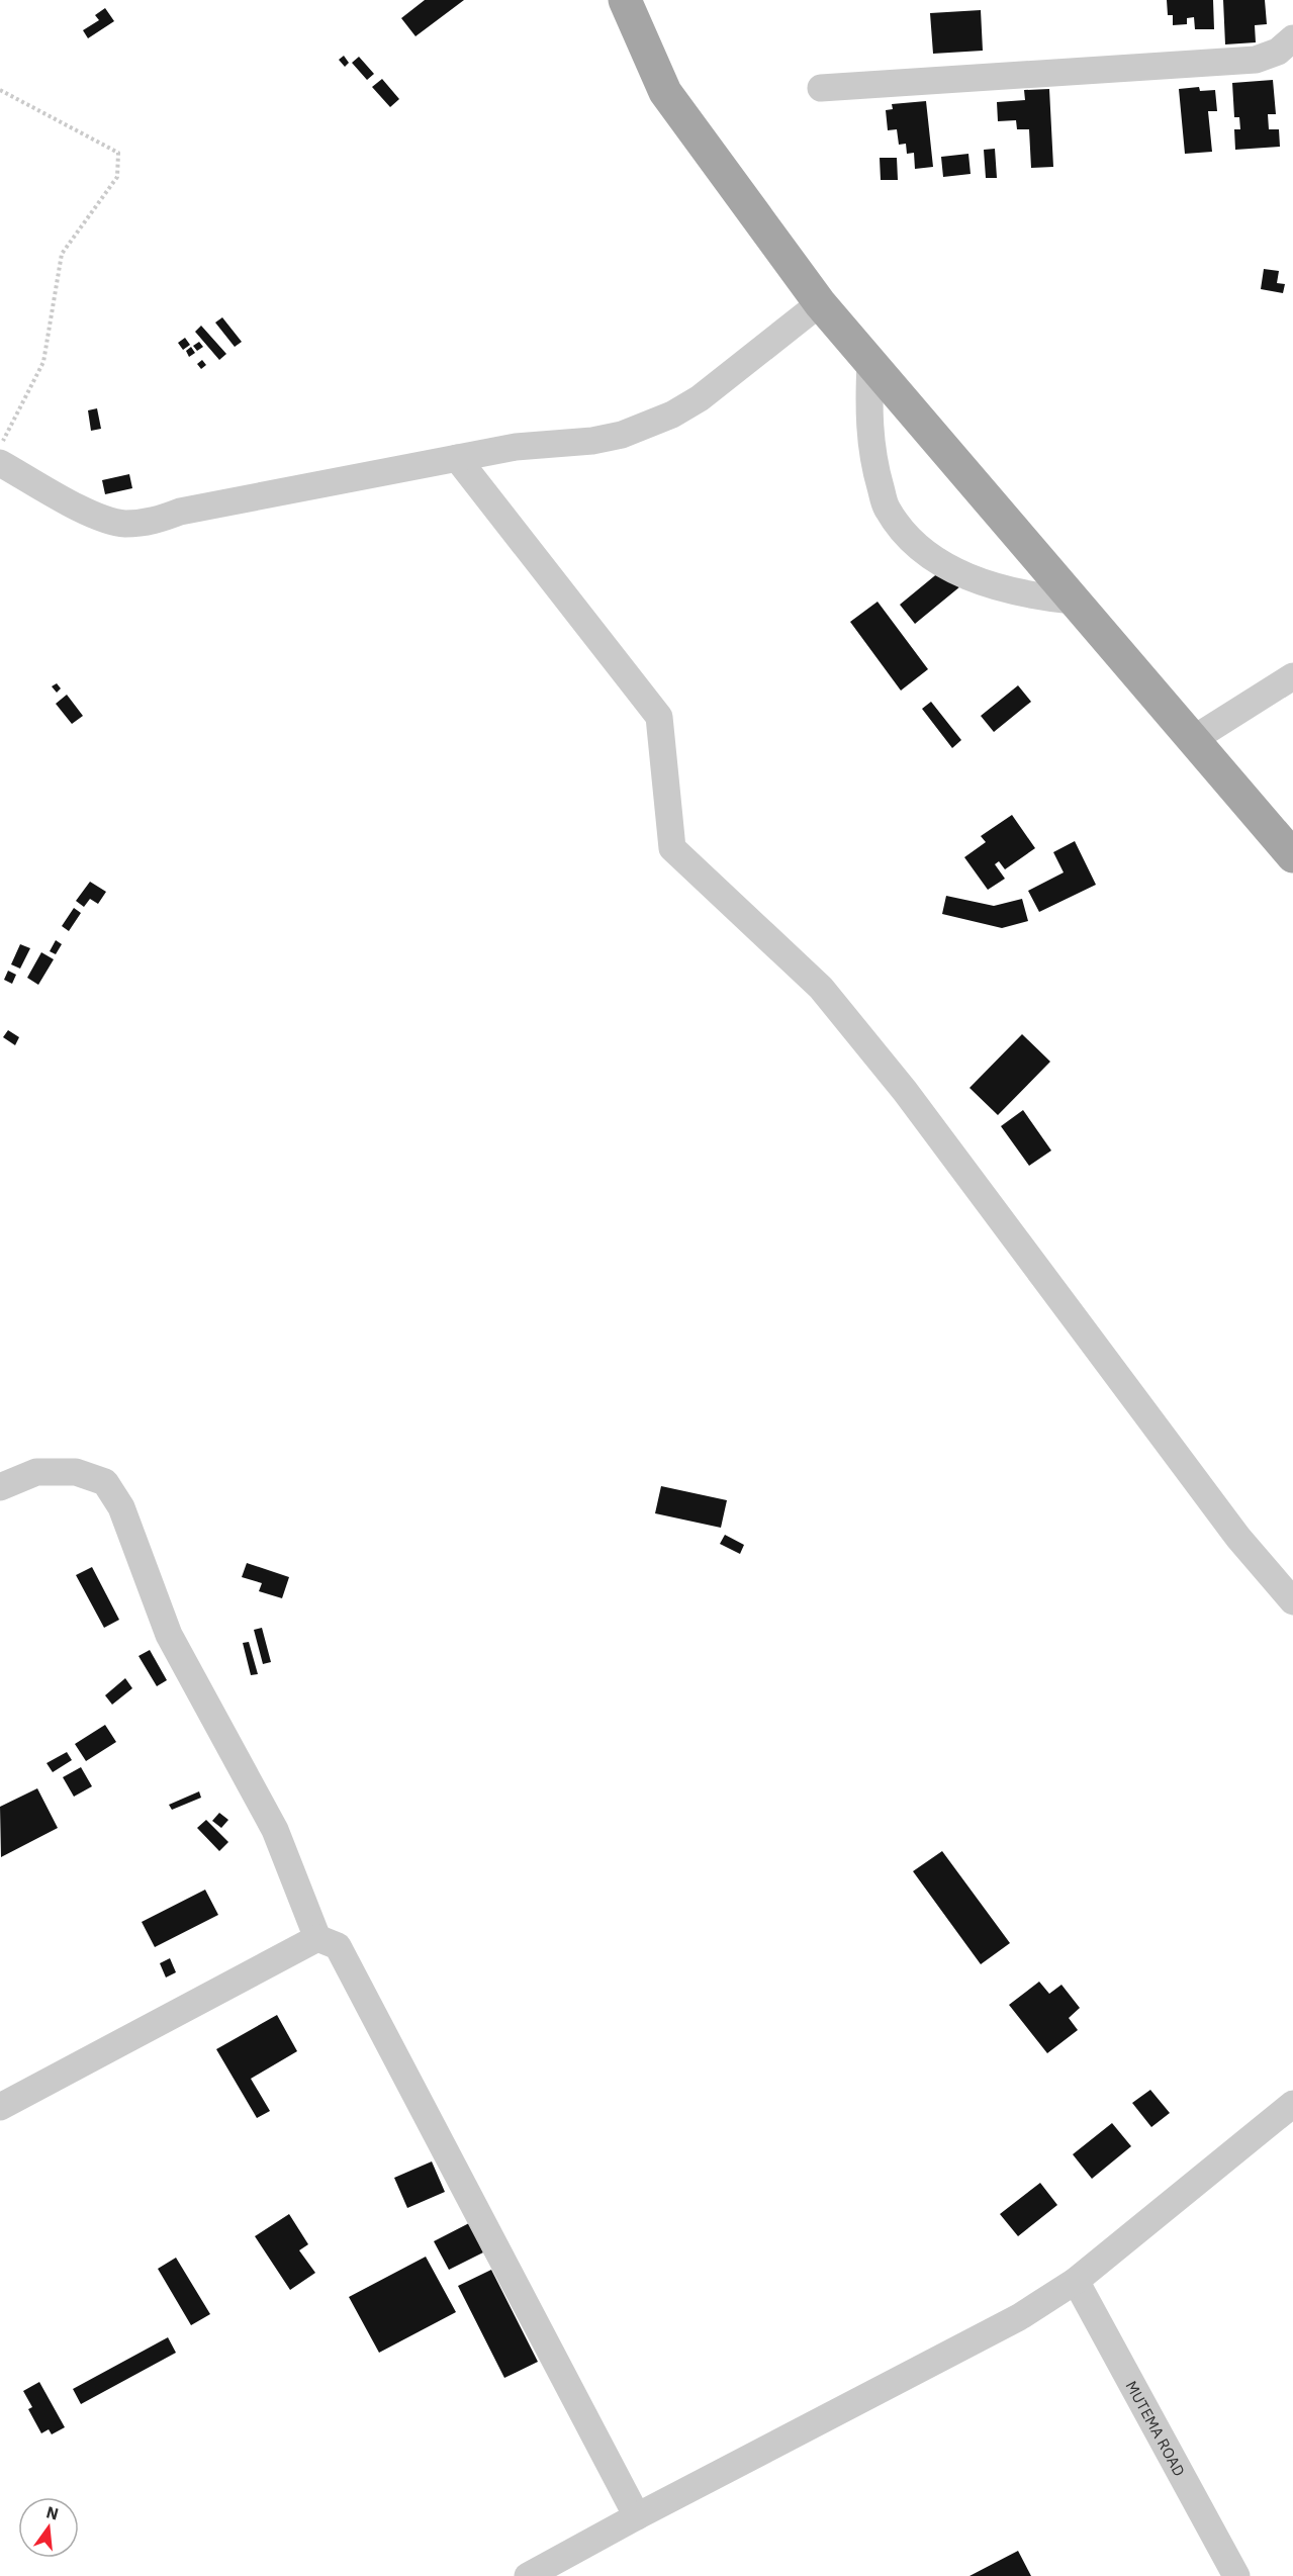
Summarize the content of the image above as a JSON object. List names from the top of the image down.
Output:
{
  "streets": {
    "street": ["MUTEMA ROAD"]
  },
  "north": "top"
}
